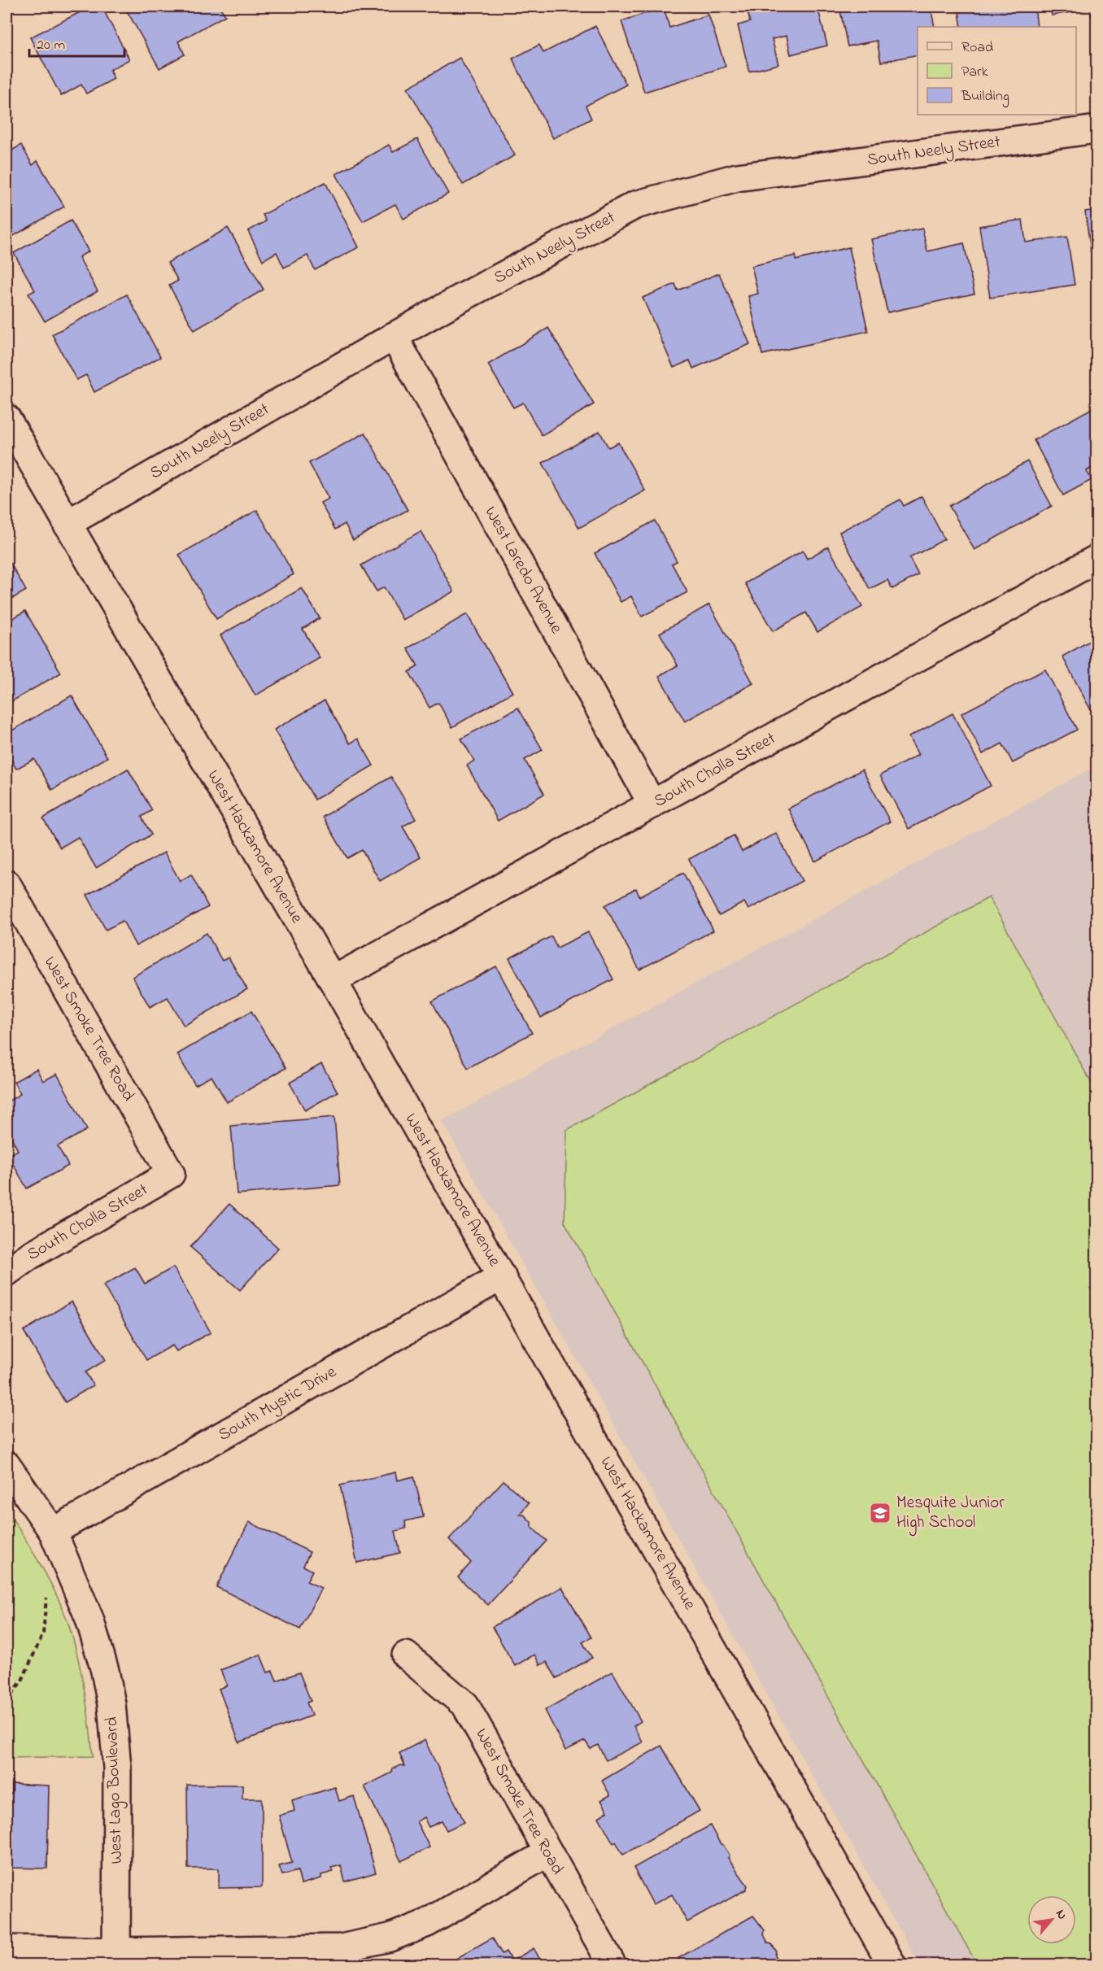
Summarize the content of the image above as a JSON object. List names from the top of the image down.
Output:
{
  "streets": {
    "street": [
      "South Neely Street",
      "West Laredo Avenue",
      "South Cholla Street",
      "West Hackamore Avenue",
      "West Smoke Tree Road",
      "South Mystic Drive",
      "West Lago Boulevard"
    ]
  },
  "crossings": [
    ["South Neely Street", "West Laredo Avenue"],
    ["South Neely Street", "West Hackamore Avenue"],
    ["West Laredo Avenue", "South Cholla Street"],
    ["South Cholla Street", "West Hackamore Avenue"],
    ["South Cholla Street", "West Smoke Tree Road"],
    ["West Hackamore Avenue", "South Mystic Drive"],
    ["South Mystic Drive", "West Lago Boulevard"]
  ],
  "places": {
    "school or university": ["Mesquite Junior High School"]
  },
  "legend": ["Road", "Park", "Building"],
  "scale_bar": "20 m",
  "north": "top right"
}
